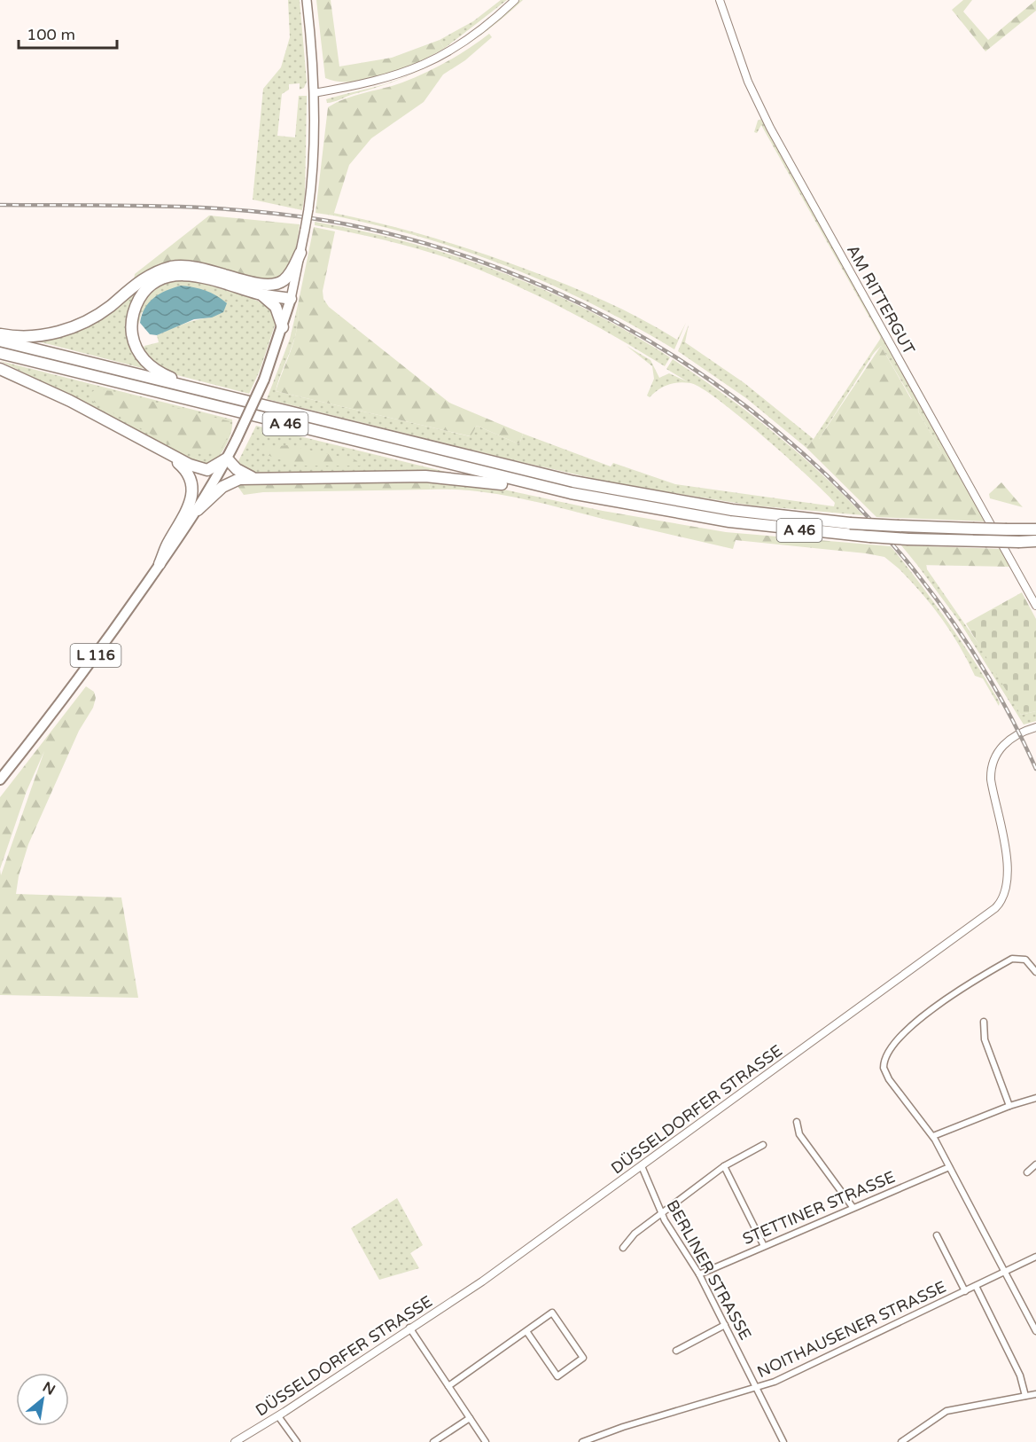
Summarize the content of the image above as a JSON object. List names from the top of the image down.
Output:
{
  "streets": {
    "highway": ["A 46"],
    "main road": ["L 116"],
    "street": [
      "AM RITTERGUT",
      "DÜSSELDORFER STRASSE",
      "STETTINER STRASSE",
      "BERLINER STRASSE",
      "NOITHAUSENER STRASSE"
    ]
  },
  "crossings": [
    ["DÜSSELDORFER STRASSE", "BERLINER STRASSE"],
    ["STETTINER STRASSE", "BERLINER STRASSE"],
    ["BERLINER STRASSE", "NOITHAUSENER STRASSE"]
  ],
  "scale_bar": "100 m",
  "north": "top right"
}
